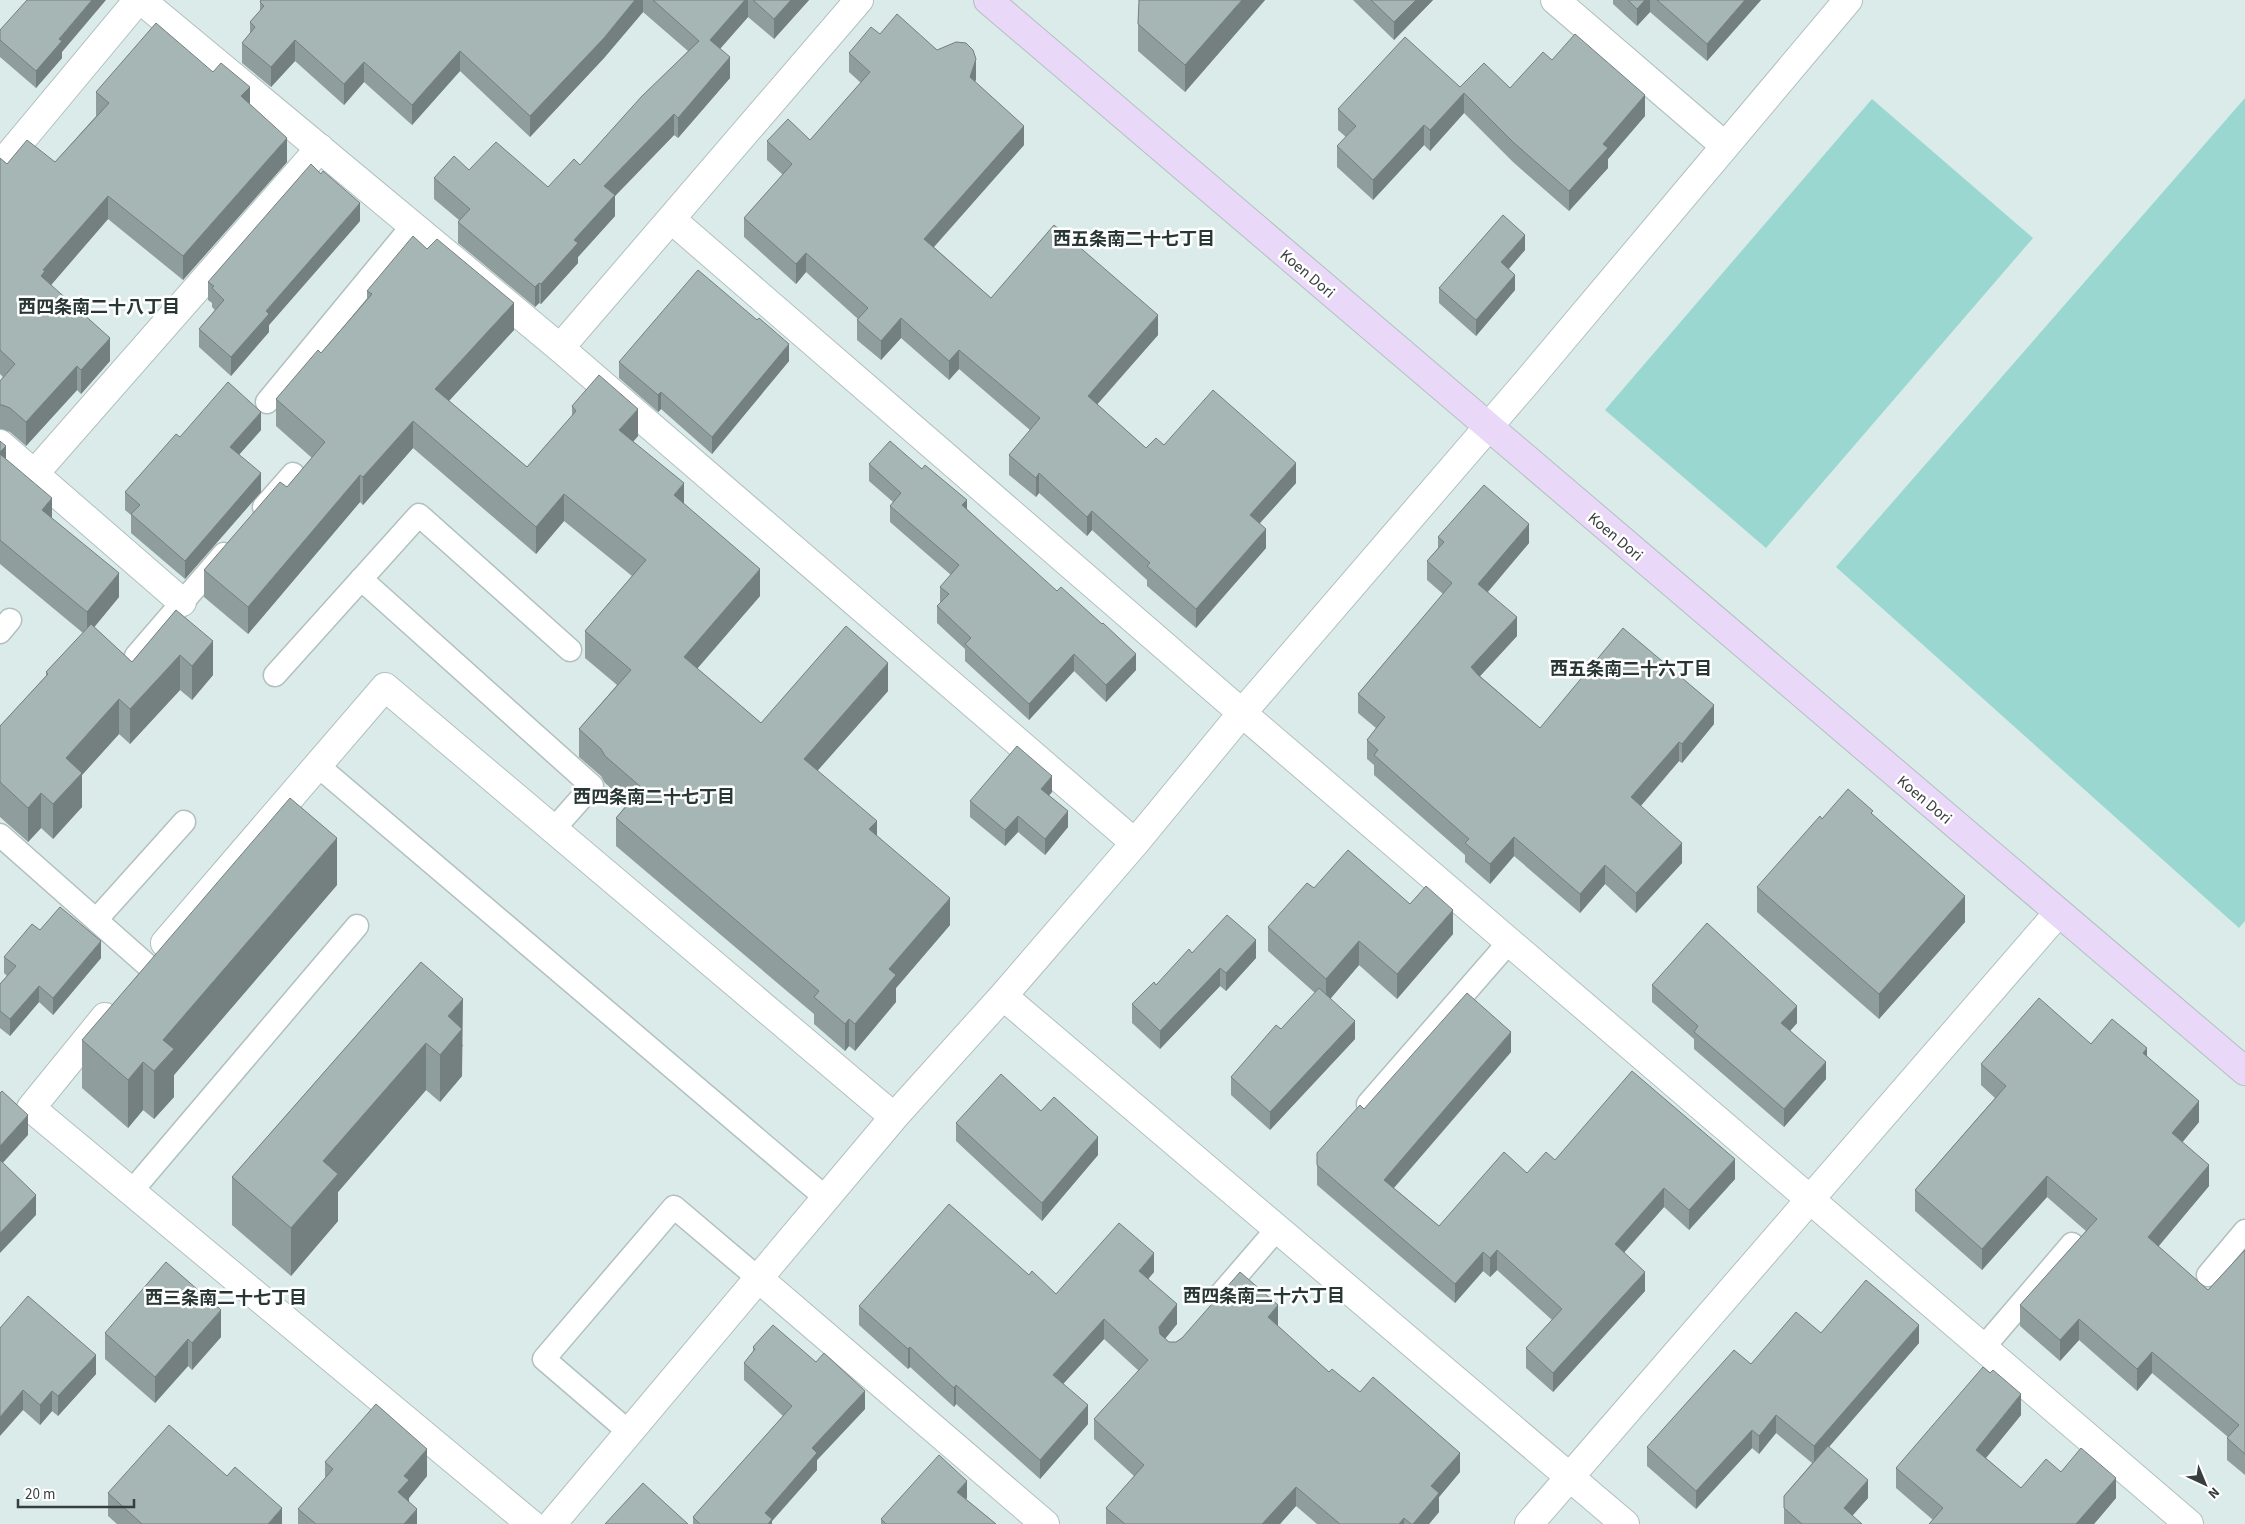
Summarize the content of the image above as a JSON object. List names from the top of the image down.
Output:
{
  "streets": {
    "street": ["Koen Dori"]
  },
  "districts": [
    "西五条南二十七丁目",
    "西四条南二十八丁目",
    "西五条南二十六丁目",
    "西四条南二十七丁目",
    "西四条南二十六丁目",
    "西三条南二十七丁目"
  ],
  "scale_bar": "20 m",
  "north": "bottom right"
}
